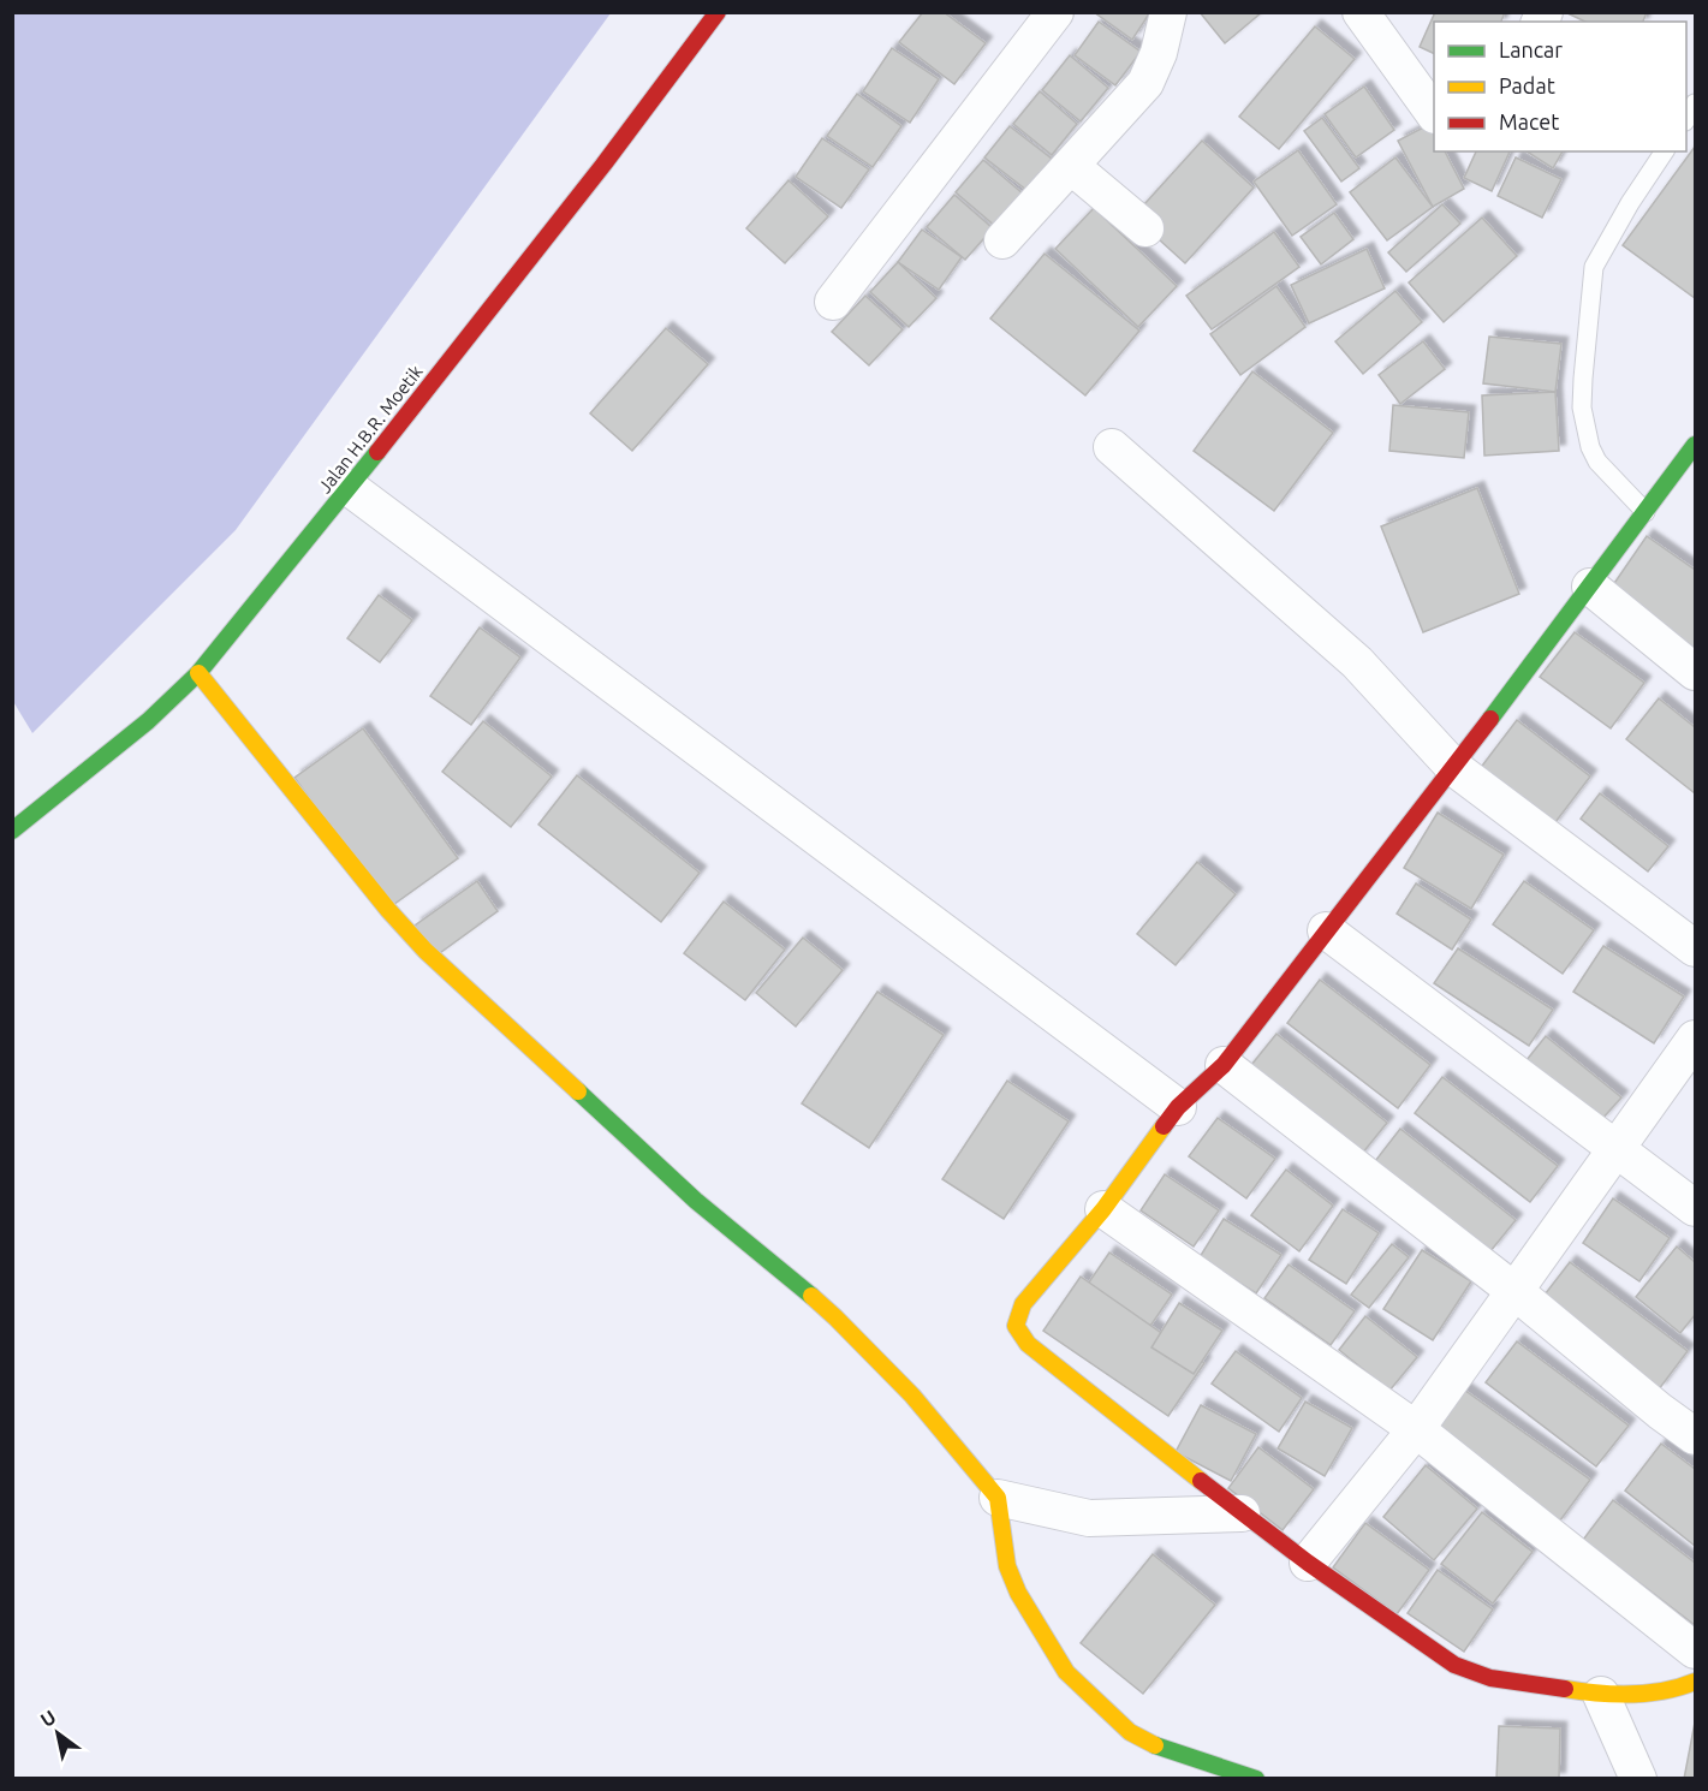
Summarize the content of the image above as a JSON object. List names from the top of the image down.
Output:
{
  "streets": {
    "street": ["Jalan H.B.R. Moetik"]
  },
  "legend": ["Lancar", "Padat", "Macet"],
  "north": "top left"
}
